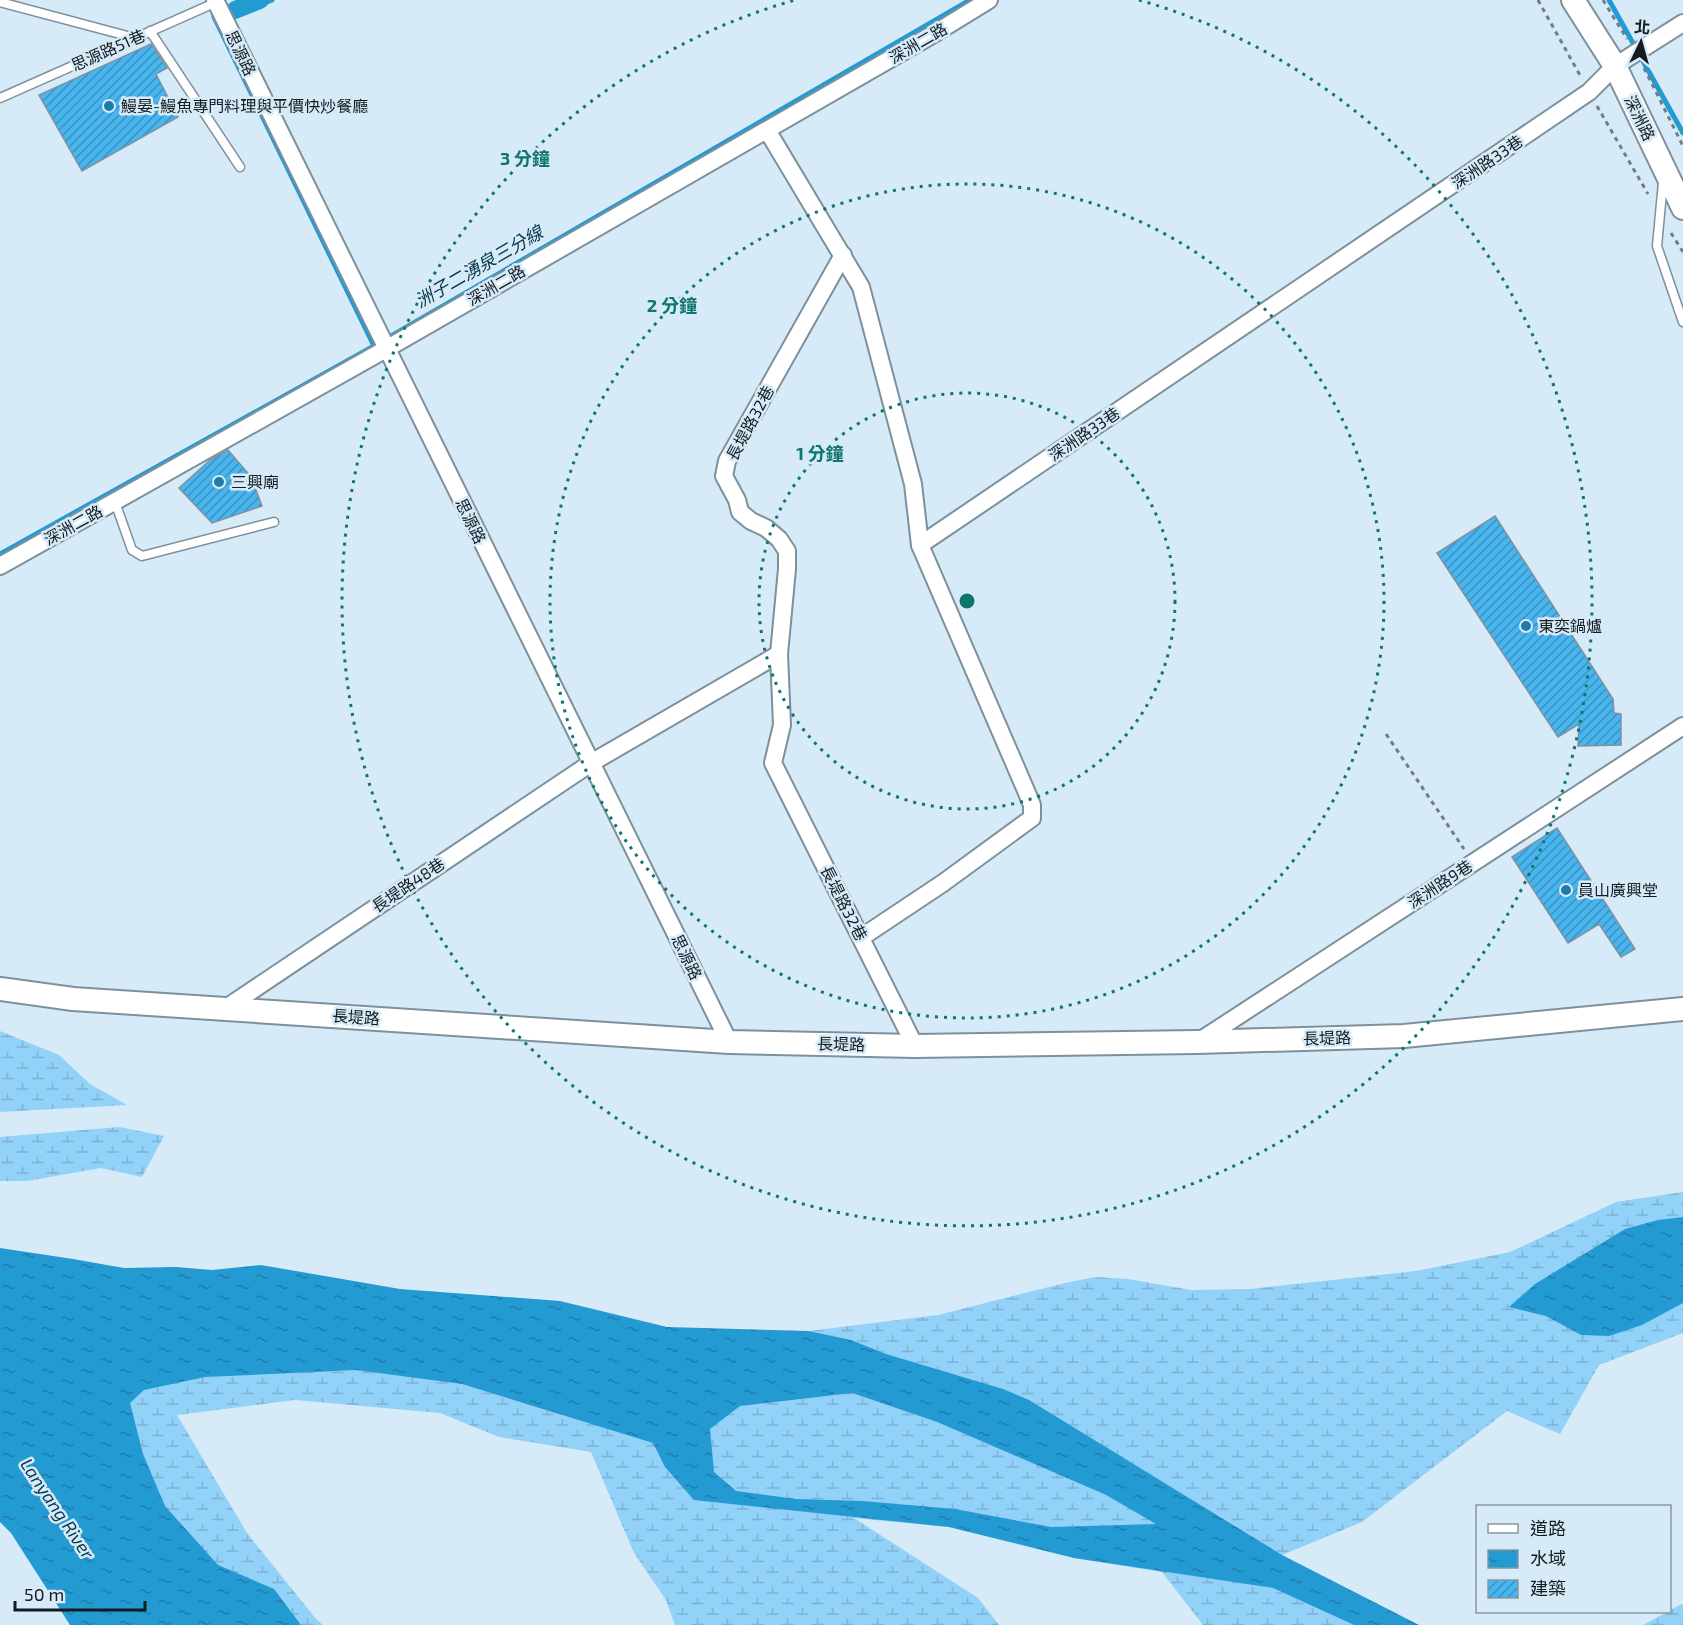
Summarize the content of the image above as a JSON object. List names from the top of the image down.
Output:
{
  "streets": {
    "street": [
      "深洲二路",
      "思源路",
      "深洲路",
      "深洲路33巷",
      "長堤路32巷",
      "深洲路9巷",
      "長堤路48巷",
      "長堤路"
    ],
    "lane": ["思源路51巷"]
  },
  "crossings": [
    ["深洲二路", "思源路"],
    ["思源路51巷", "思源路"],
    ["思源路", "長堤路48巷"],
    ["思源路", "長堤路"],
    ["深洲路", "深洲路33巷"],
    ["長堤路32巷", "長堤路"],
    ["深洲路9巷", "長堤路"],
    ["長堤路48巷", "長堤路"]
  ],
  "water": ["洲子二湧泉三分線", "Lanyang River"],
  "places": [
    "鰻晏-鰻魚專門料理與平價快炒餐廳",
    "三興廟",
    "東奕鍋爐",
    "員山廣興堂"
  ],
  "legend": ["道路", "水域", "建築"],
  "scale_bar": "50 m",
  "north": "top",
  "rings": ["3 分鐘", "2 分鐘", "1 分鐘"]
}
